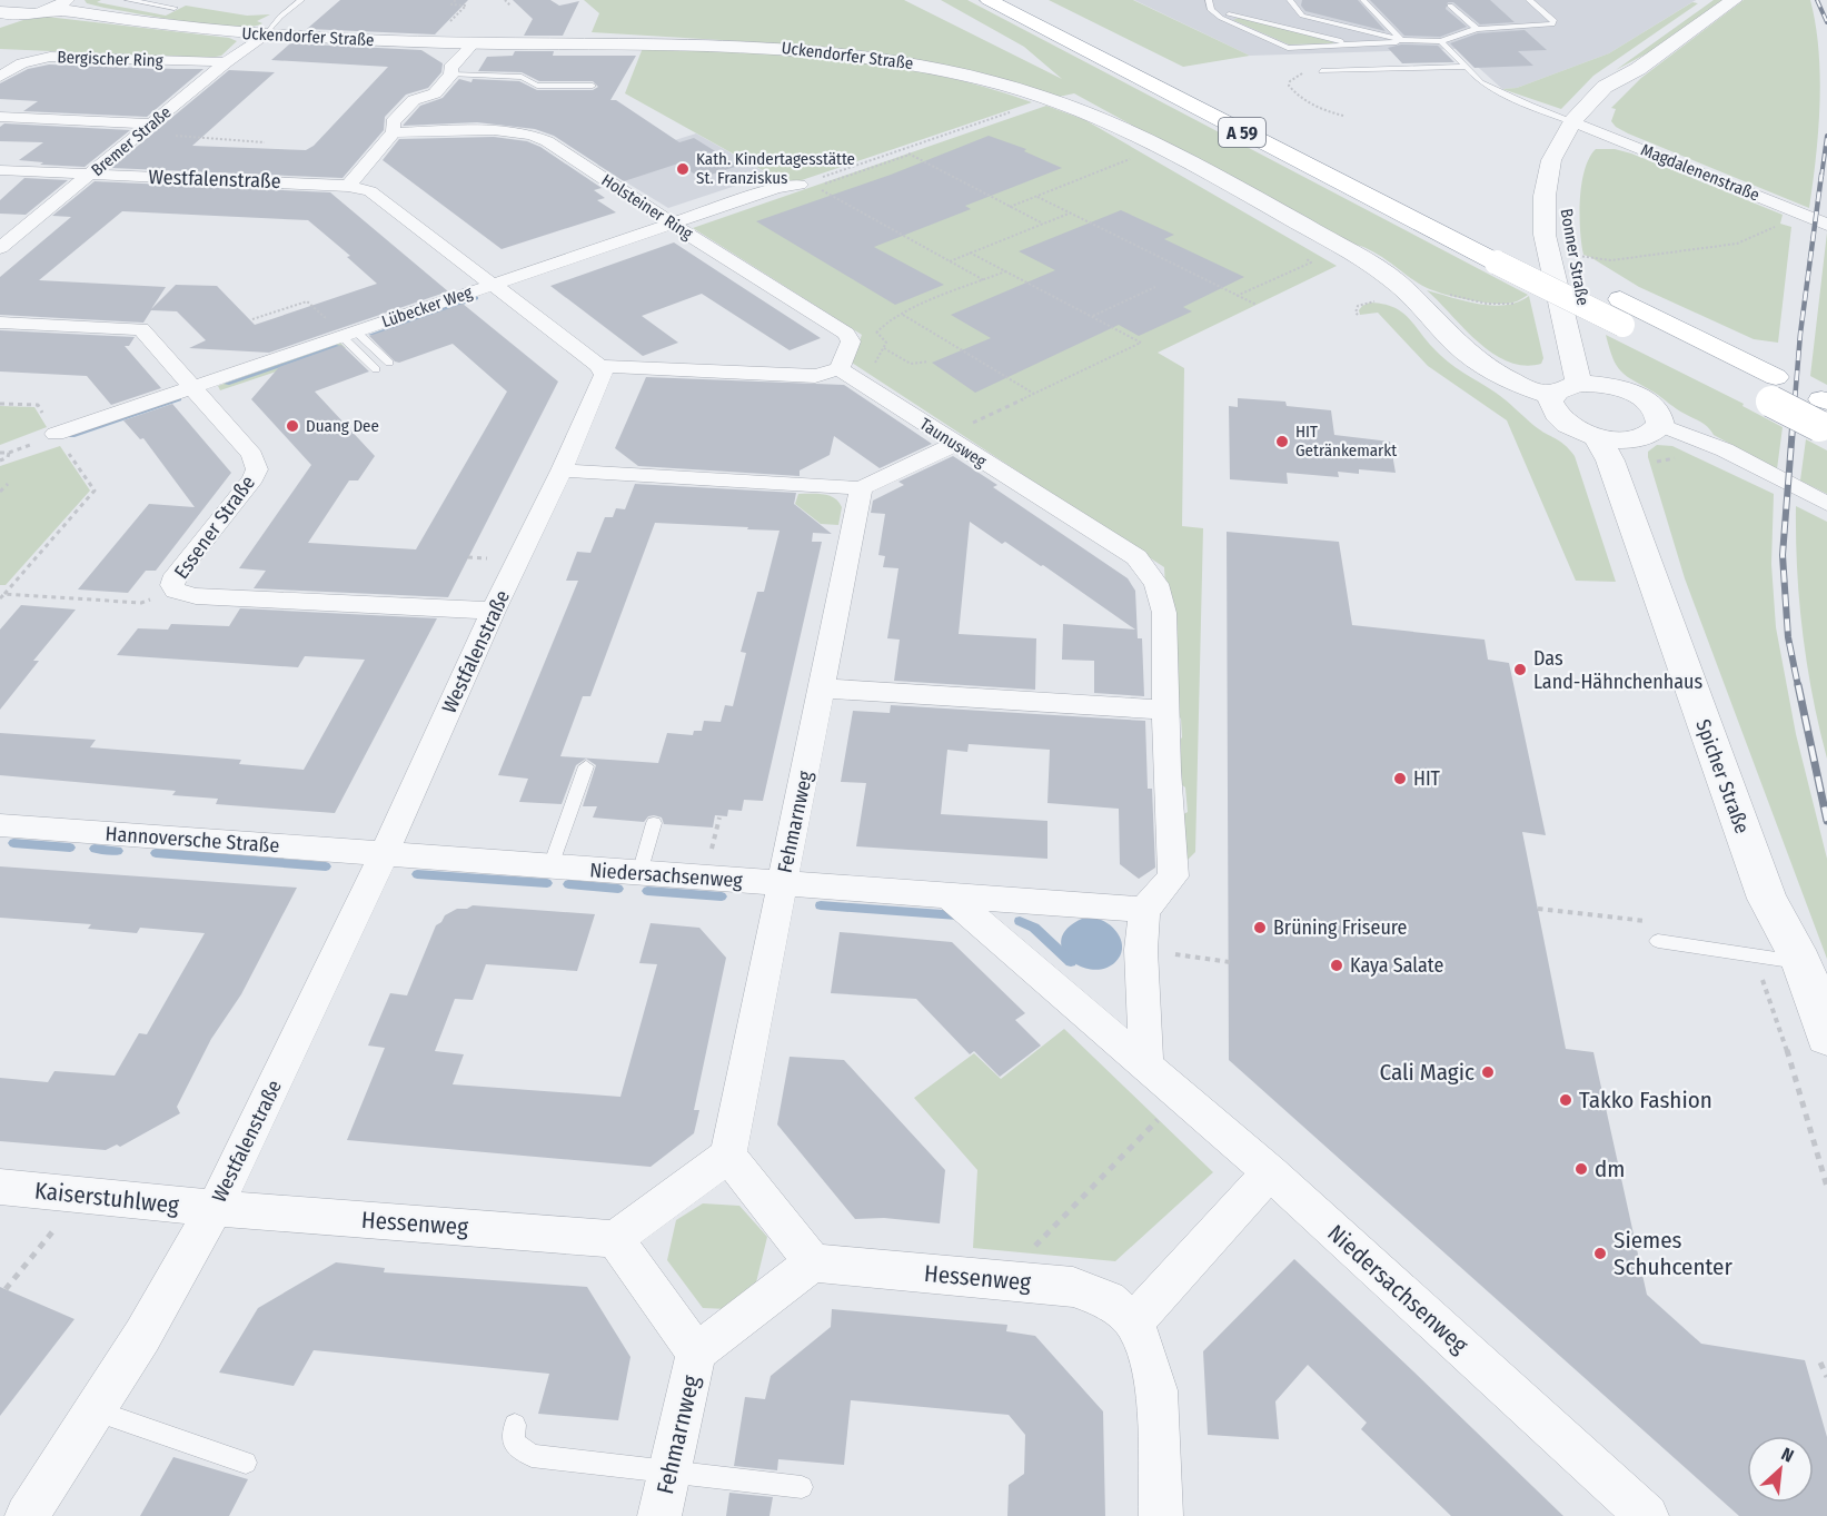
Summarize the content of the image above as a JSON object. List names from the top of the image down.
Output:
{
  "streets": {
    "highway": ["A 59"],
    "street": [
      "Uckendorfer Straße",
      "Bergischer Ring",
      "Bremer Straße",
      "Magdalenenstraße",
      "Westfalenstraße",
      "Holsteiner Ring",
      "Bonner Straße",
      "Lübecker Weg",
      "Taunusweg",
      "Essener Straße",
      "Spicher Straße",
      "Fehmarnweg",
      "Hannoversche Straße",
      "Niedersachsenweg",
      "Kaiserstuhlweg",
      "Hessenweg"
    ]
  },
  "crossings": [
    ["Uckendorfer Straße", "Bremer Straße"],
    ["Bergischer Ring", "Bremer Straße"],
    ["Bremer Straße", "Westfalenstraße"],
    ["Magdalenenstraße", "Bonner Straße"],
    ["Westfalenstraße", "Lübecker Weg"],
    ["Westfalenstraße", "Essener Straße"],
    ["Westfalenstraße", "Hannoversche Straße"],
    ["Westfalenstraße", "Niedersachsenweg"],
    ["Westfalenstraße", "Kaiserstuhlweg"],
    ["Westfalenstraße", "Hessenweg"],
    ["Holsteiner Ring", "Lübecker Weg"],
    ["Holsteiner Ring", "Taunusweg"],
    ["Bonner Straße", "Spicher Straße"],
    ["Lübecker Weg", "Essener Straße"],
    ["Taunusweg", "Niedersachsenweg"],
    ["Fehmarnweg", "Niedersachsenweg"],
    ["Fehmarnweg", "Hessenweg"],
    ["Hannoversche Straße", "Niedersachsenweg"],
    ["Kaiserstuhlweg", "Hessenweg"]
  ],
  "places": [
    "Kath. Kindertagesstätte St. Franziskus",
    "Duang Dee",
    "HIT Getränkemarkt",
    "Das Land-Hähnchenhaus",
    "HIT",
    "Brüning Friseure",
    "Kaya Salate",
    "Cali Magic",
    "Takko Fashion",
    "dm",
    "Siemes Schuhcenter"
  ],
  "north": "top right"
}
